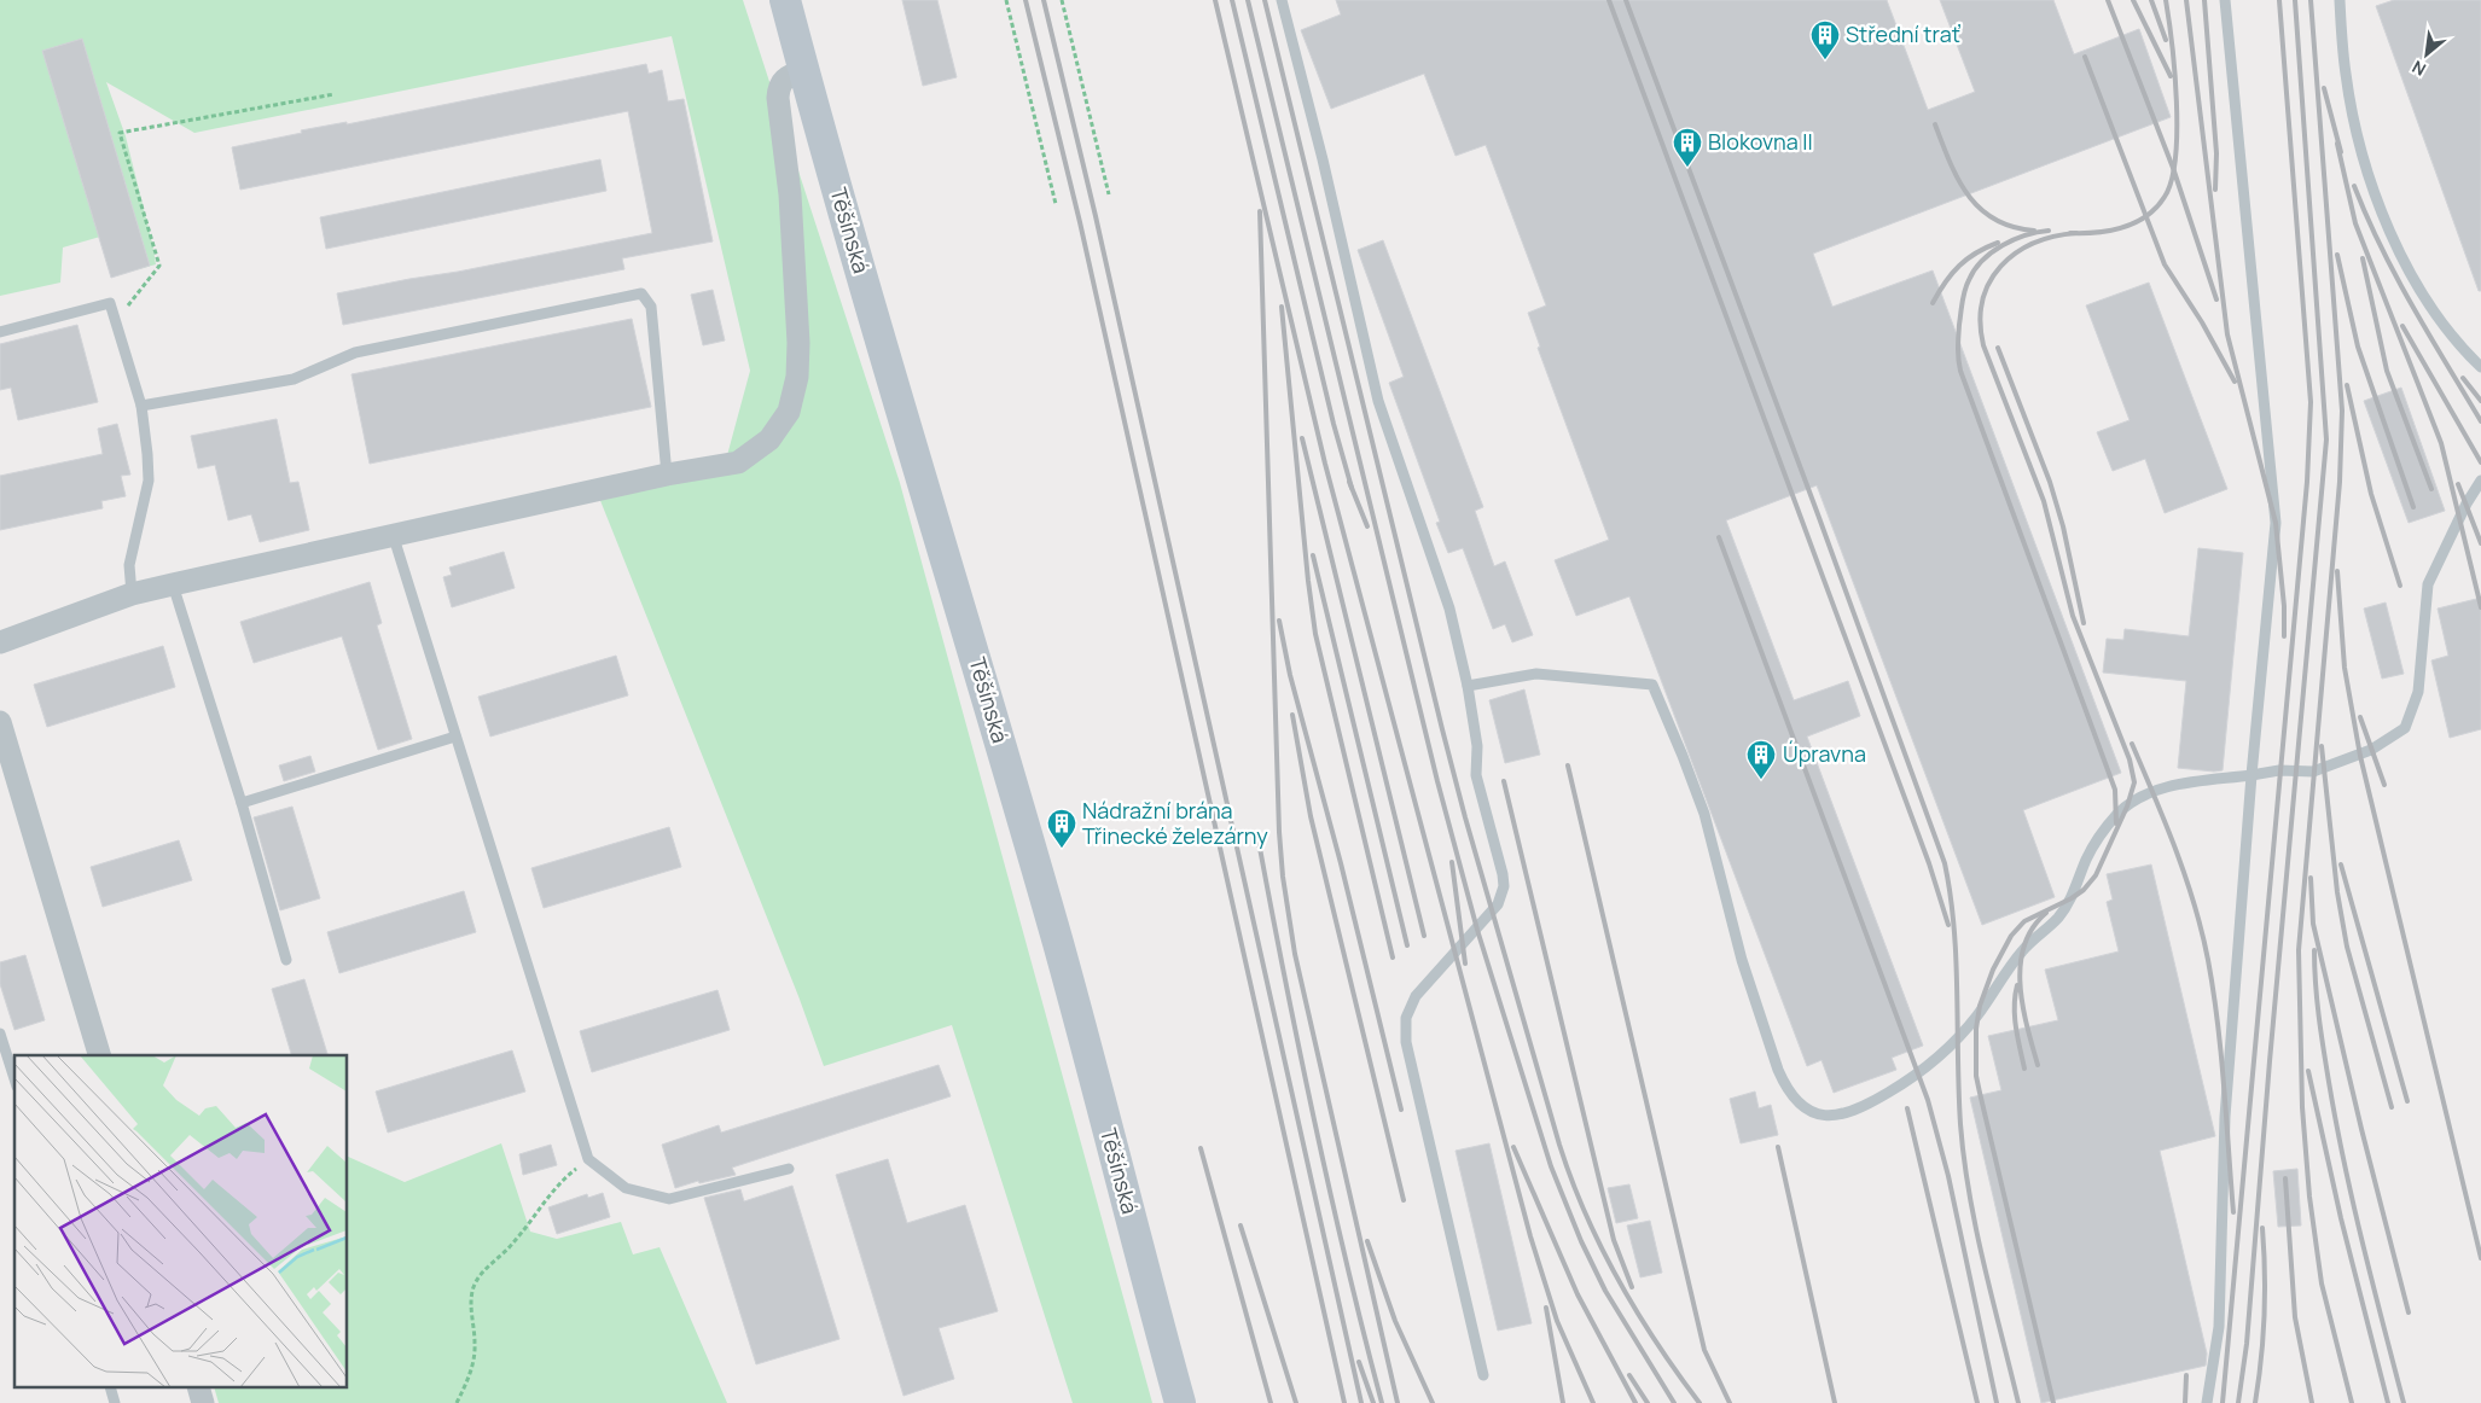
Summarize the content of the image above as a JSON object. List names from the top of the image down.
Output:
{
  "streets": {
    "main road": ["Těšínská"]
  },
  "places": {
    "building": [
      "Střední trať",
      "Blokovna II",
      "Úpravna",
      "Nádražní brána Třinecké železárny"
    ]
  },
  "north": "bottom left"
}
